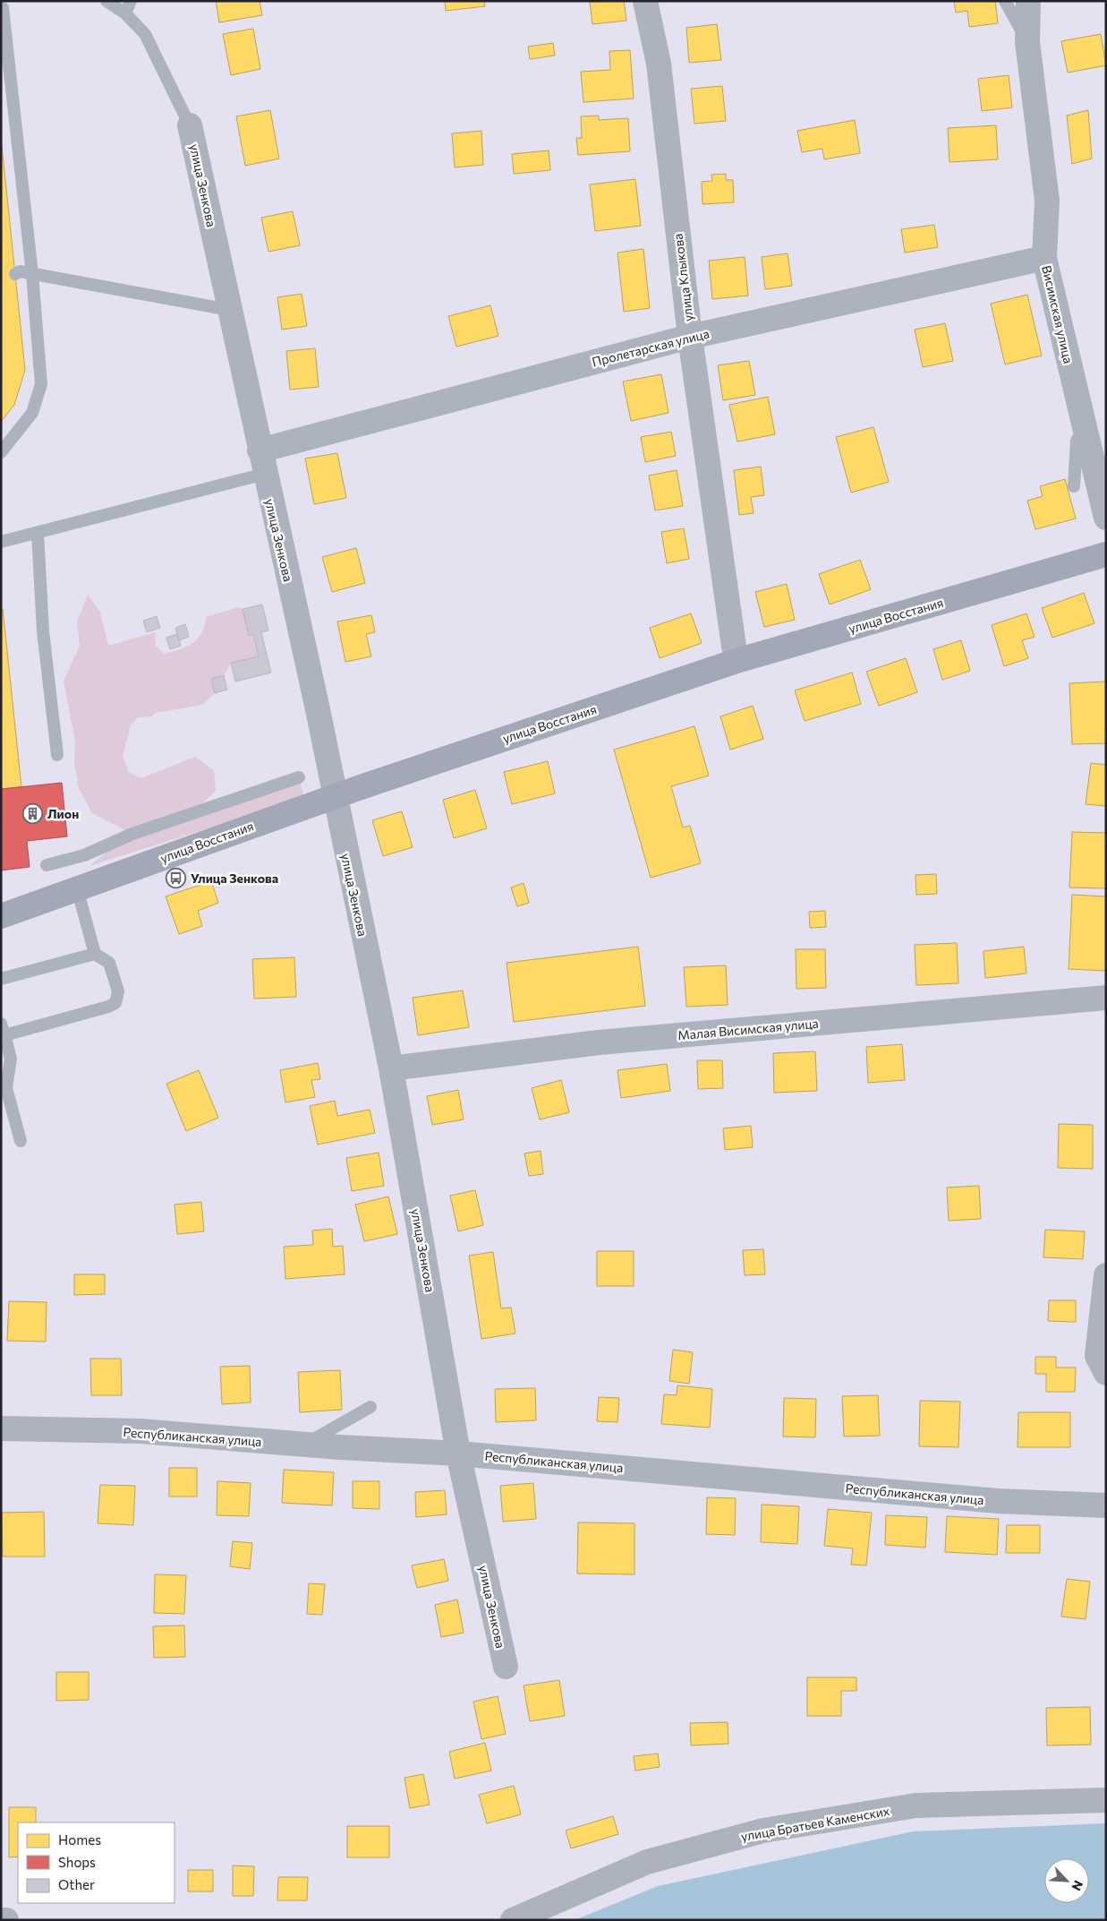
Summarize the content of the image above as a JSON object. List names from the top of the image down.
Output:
{
  "streets": {
    "street": [
      "улица Зенкова",
      "улица Клыкова",
      "Висимская улица",
      "Пролетарская улица",
      "улица Восстания",
      "Малая Висимская улица",
      "Республиканская улица",
      "улица Братьев Каменских"
    ]
  },
  "crossings": [
    ["улица Зенкова", "Пролетарская улица"],
    ["улица Зенкова", "улица Восстания"],
    ["улица Зенкова", "Малая Висимская улица"],
    ["улица Зенкова", "Республиканская улица"],
    ["улица Клыкова", "Пролетарская улица"],
    ["улица Клыкова", "улица Восстания"],
    ["Висимская улица", "Пролетарская улица"]
  ],
  "places": {
    "building": ["Лион"],
    "bus stop": ["Улица Зенкова"]
  },
  "legend": ["Homes", "Shops", "Other"],
  "north": "bottom right"
}
